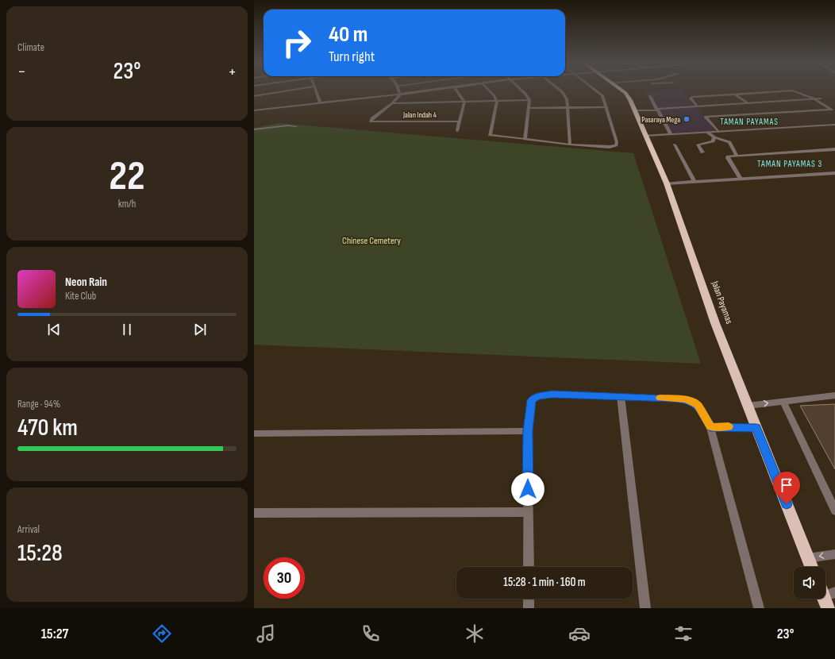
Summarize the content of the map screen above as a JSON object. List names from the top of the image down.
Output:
{
  "streets": {
    "highway": ["Jalan Payamas"],
    "street": ["Jalan Indah 4"]
  },
  "districts": ["TAMAN PAYAMAS", "TAMAN PAYAMAS 3"],
  "parks": ["Chinese Cemetery"],
  "places": ["Pasaraya Mega"],
  "page": {
    "tile": [
      "Climate",
      ["22", "km/h"],
      ["Range · 94%", "470 km"],
      ["Arrival", "15:28"]
    ],
    "turn": ["40 m", "Turn right"],
    "heat": ["−", "23°", "+"],
    "song": ["Neon Rain", "Kite Club"],
    "limit": "30",
    "trip": "15:28 · 1 min · 160 m",
    "tabs": ["15:27", "23°"]
  }
}
